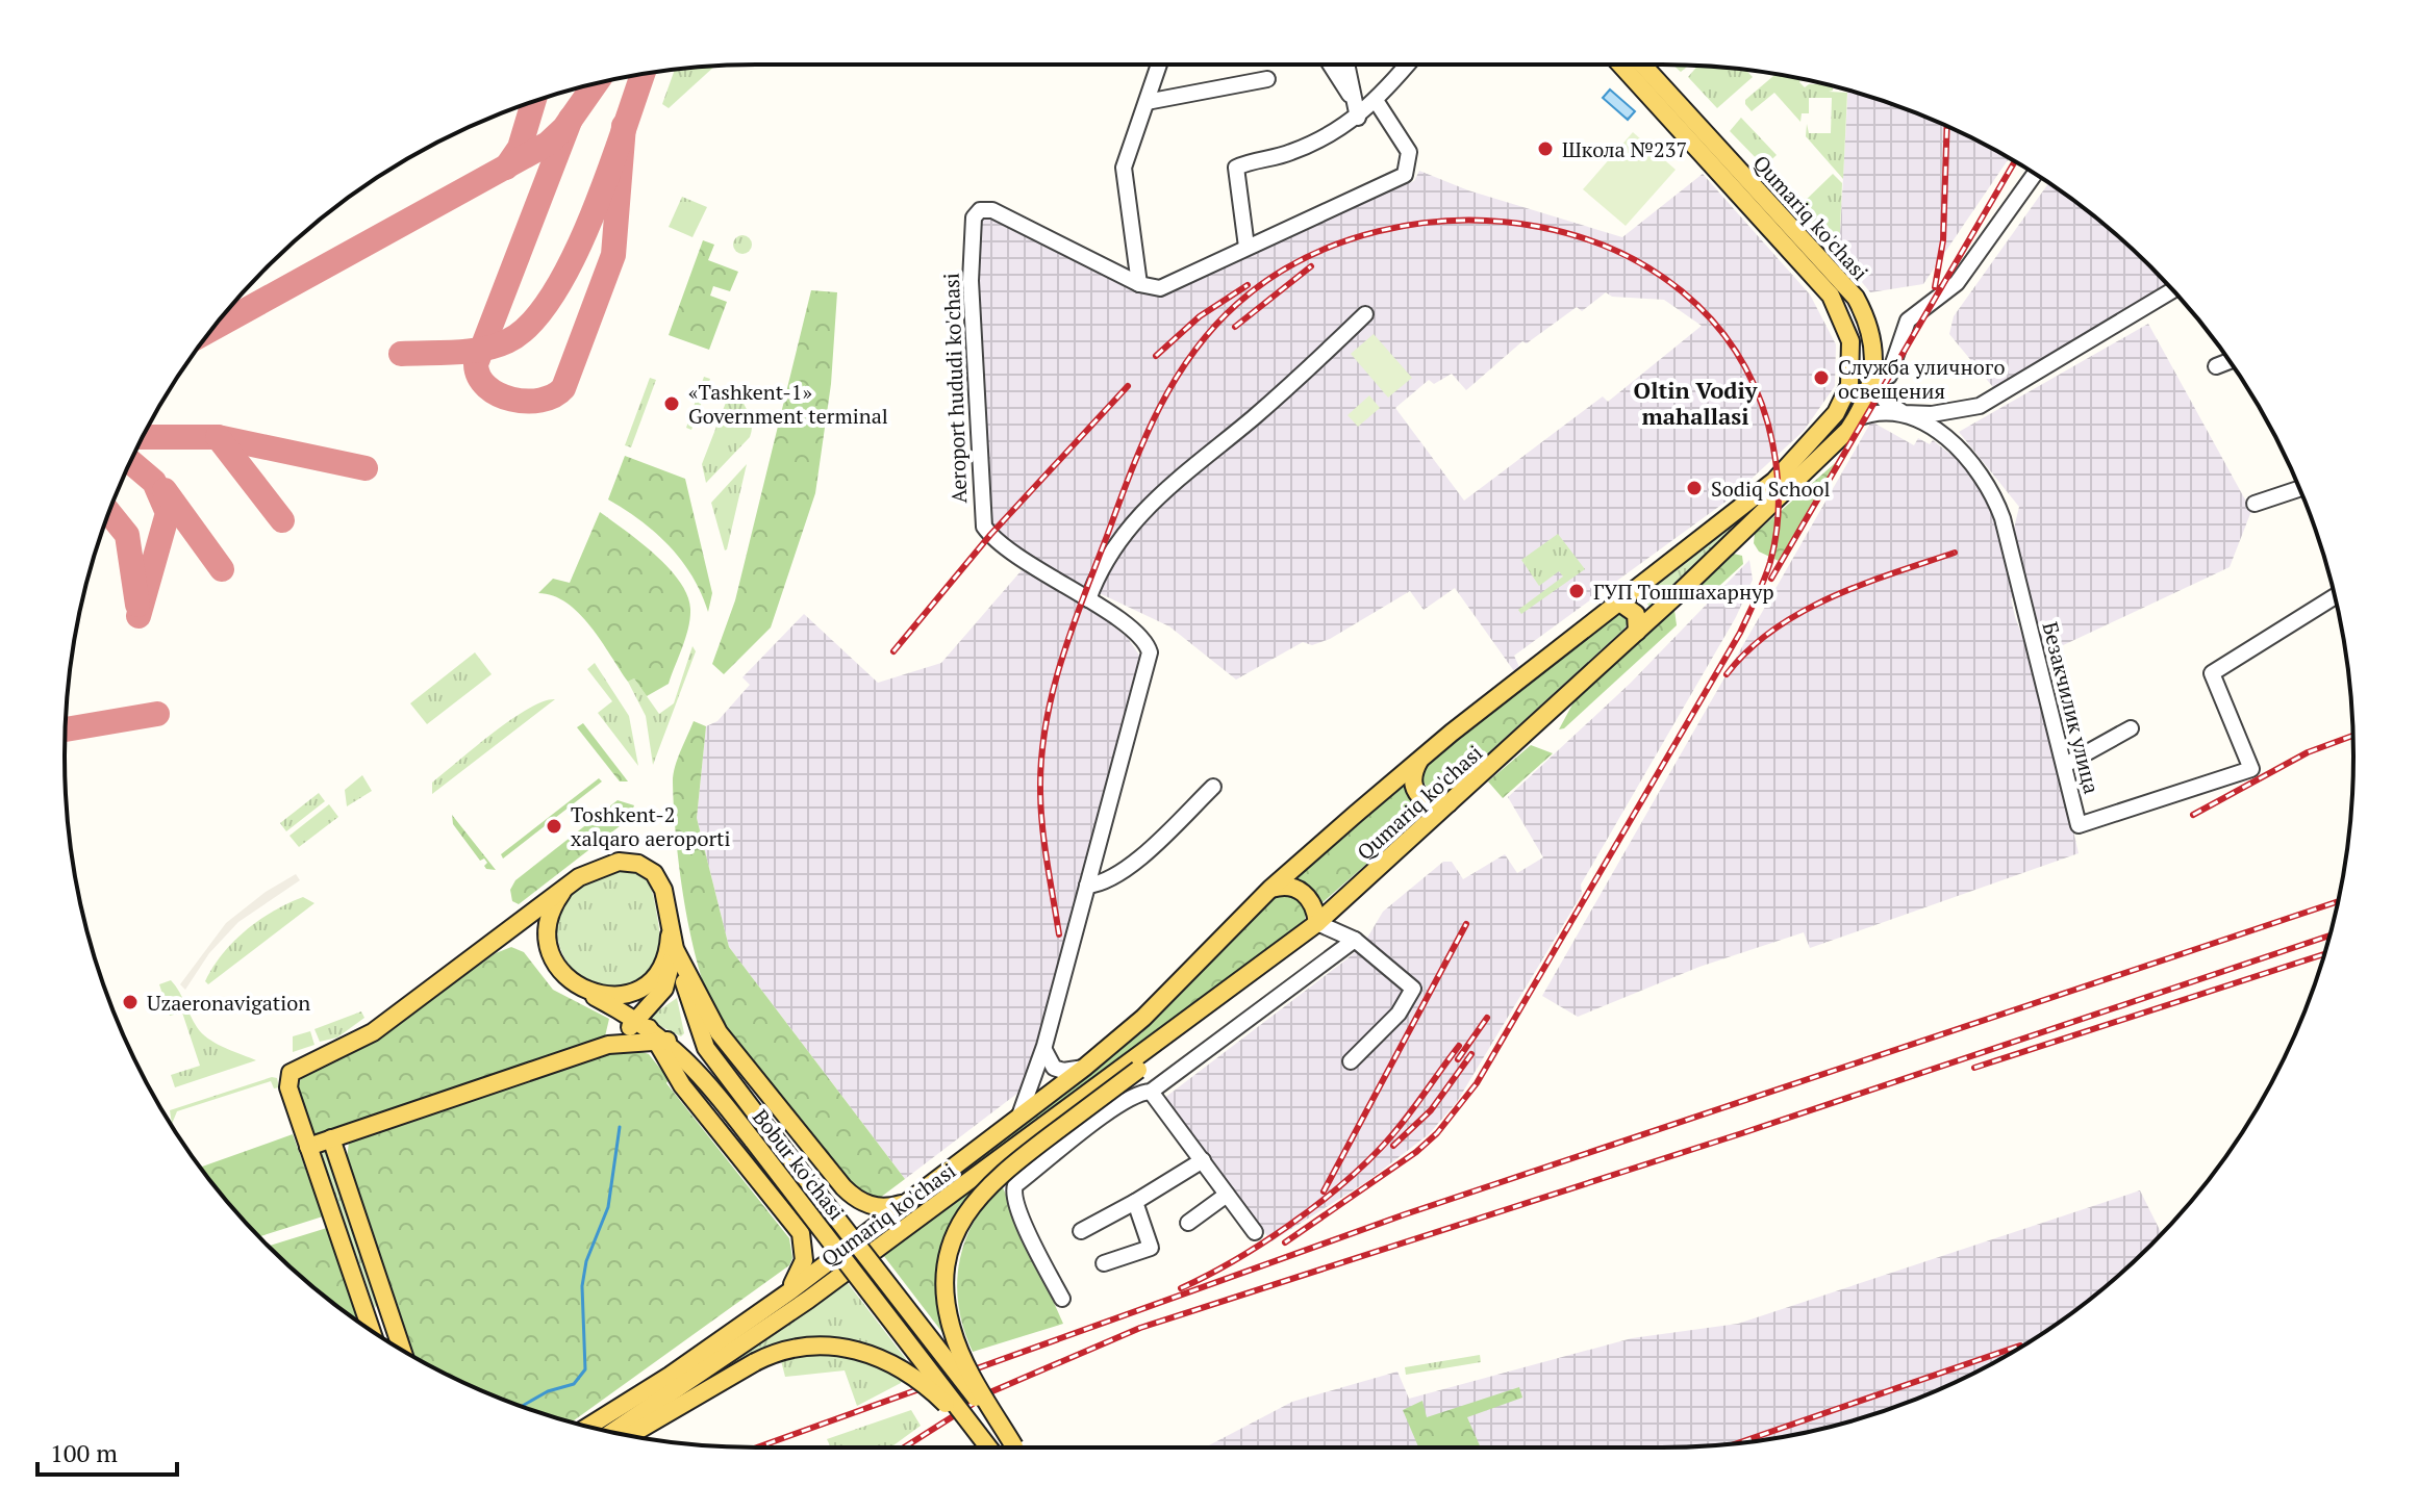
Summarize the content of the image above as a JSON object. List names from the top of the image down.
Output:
{
  "streets": {
    "main road": ["Qumariq ko'chasi", "Bobur ko'chasi"],
    "street": ["Aeroport hududi ko'chasi", "Безакчилик улица"]
  },
  "crossings": [
    ["Qumariq ko'chasi", "Aeroport hududi ko'chasi"],
    ["Qumariq ko'chasi", "Безакчилик улица"]
  ],
  "districts": ["Oltin Vodiy mahallasi"],
  "places": [
    "Школа №237",
    "Служба уличного освещения",
    "«Tashkent-1» Government terminal",
    "Sodiq School",
    "ГУП Тошшахарнур",
    "Toshkent-2 xalqaro aeroporti",
    "Uzaeronavigation"
  ],
  "scale_bar": "100 m"
}
